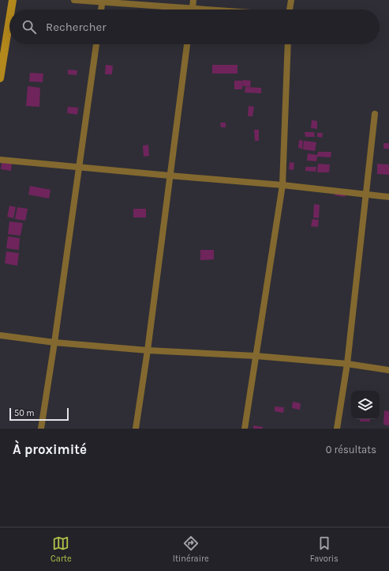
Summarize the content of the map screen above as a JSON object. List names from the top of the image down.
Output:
{
  "scale_bar": "50 m",
  "page": {
    "search": "Rechercher",
    "scale": "50 m",
    "heading": ["À proximité", "0 résultats"],
    "nav": ["Carte", "Itinéraire", "Favoris"]
  }
}
